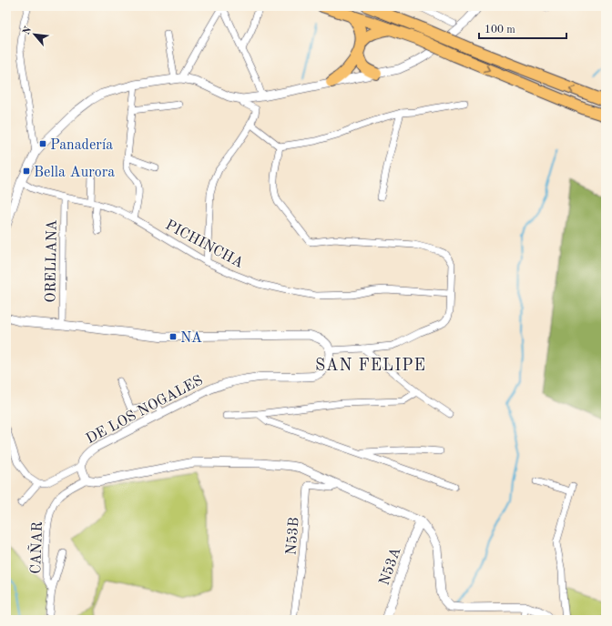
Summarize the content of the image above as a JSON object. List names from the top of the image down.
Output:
{
  "streets": {
    "street": [
      "PICHINCHA",
      "ORELLANA",
      "DE LOS NOGALES",
      "N53B",
      "CAÑAR",
      "N53A"
    ]
  },
  "crossings": [
    ["PICHINCHA", "ORELLANA"],
    ["DE LOS NOGALES", "CAÑAR"]
  ],
  "districts": ["SAN FELIPE"],
  "places": {
    "transit": ["Panadería", "Bella Aurora", "NA"]
  },
  "scale_bar": "100 m",
  "north": "top left"
}
